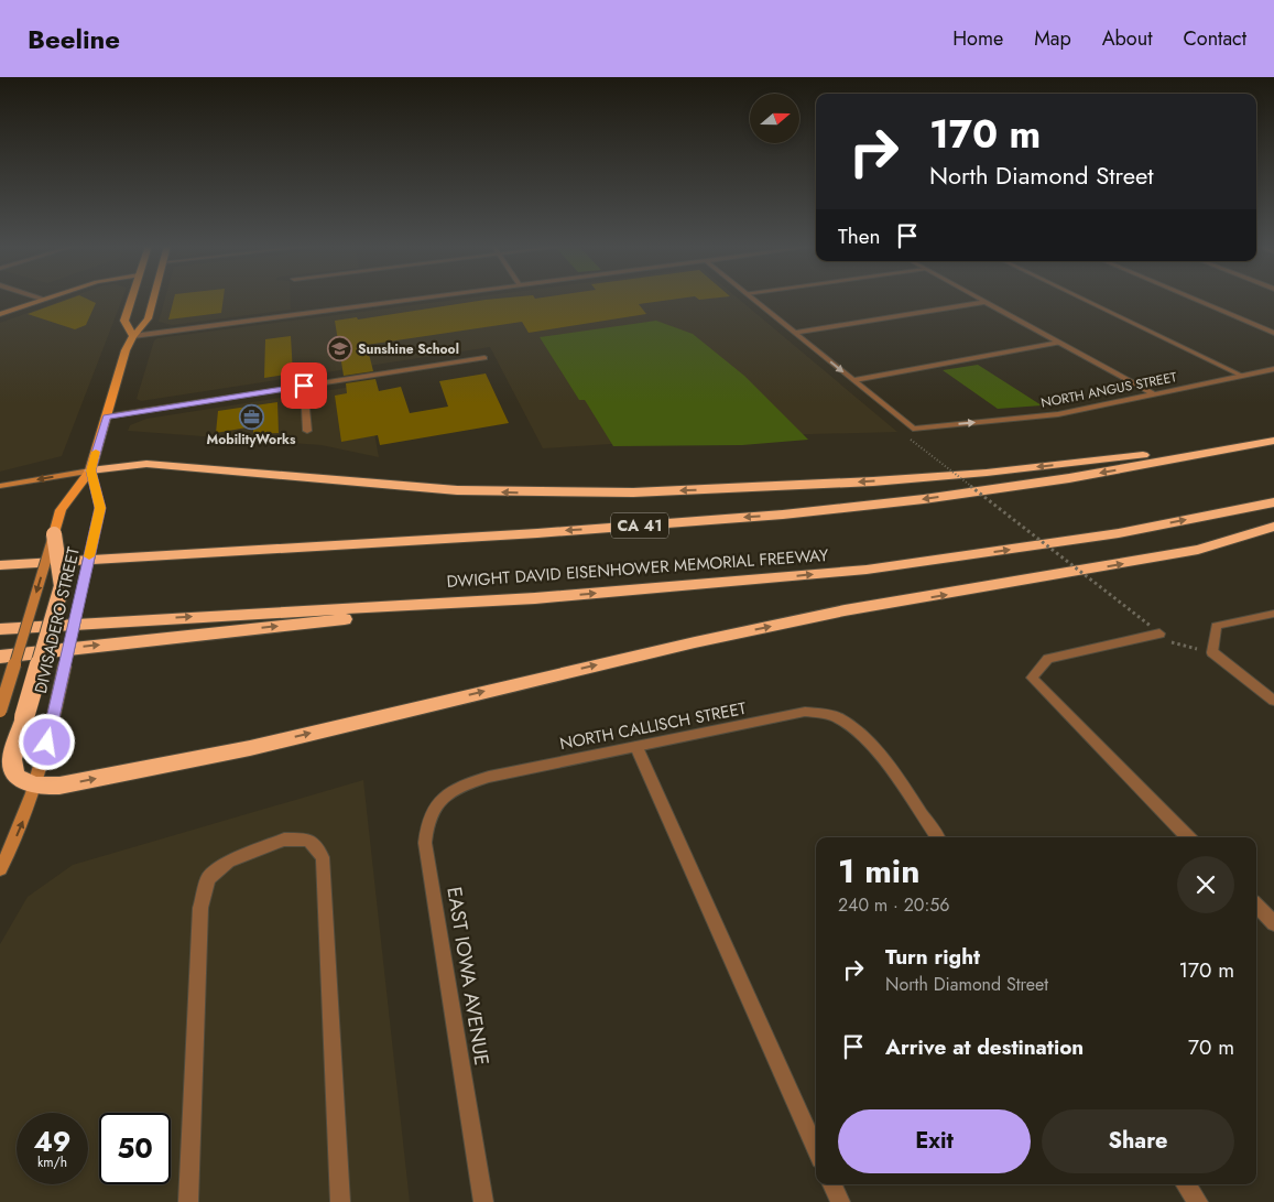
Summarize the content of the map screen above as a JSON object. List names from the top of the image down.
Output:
{
  "streets": {
    "highway": ["CA 41", "DWIGHT DAVID EISENHOWER MEMORIAL FREEWAY"],
    "main road": ["DIVISADERO STREET"],
    "street": ["NORTH ANGUS STREET", "NORTH CALLISCH STREET", "EAST IOWA AVENUE"]
  },
  "crossings": [
    ["NORTH CALLISCH STREET", "EAST IOWA AVENUE"]
  ],
  "places": {
    "school or university": ["Sunshine School"],
    "office": ["MobilityWorks"]
  },
  "north": "right",
  "page": {
    "header": "Beeline",
    "nav": [
      "Home",
      "Map",
      "About",
      "Contact"
    ],
    "turn": ["170 m", "North Diamond Street"],
    "then": "Then",
    "heading": ["1 min", "240 m · 20:56"],
    "list": [
      {
        "name": "Turn right",
        "note": "North Diamond Street",
        "value": "170 m"
      },
      {
        "name": "Arrive at destination",
        "value": "70 m"
      }
    ],
    "buttons": ["Exit", "Share"],
    "speed": "49 km/h",
    "limit": "50"
  }
}
